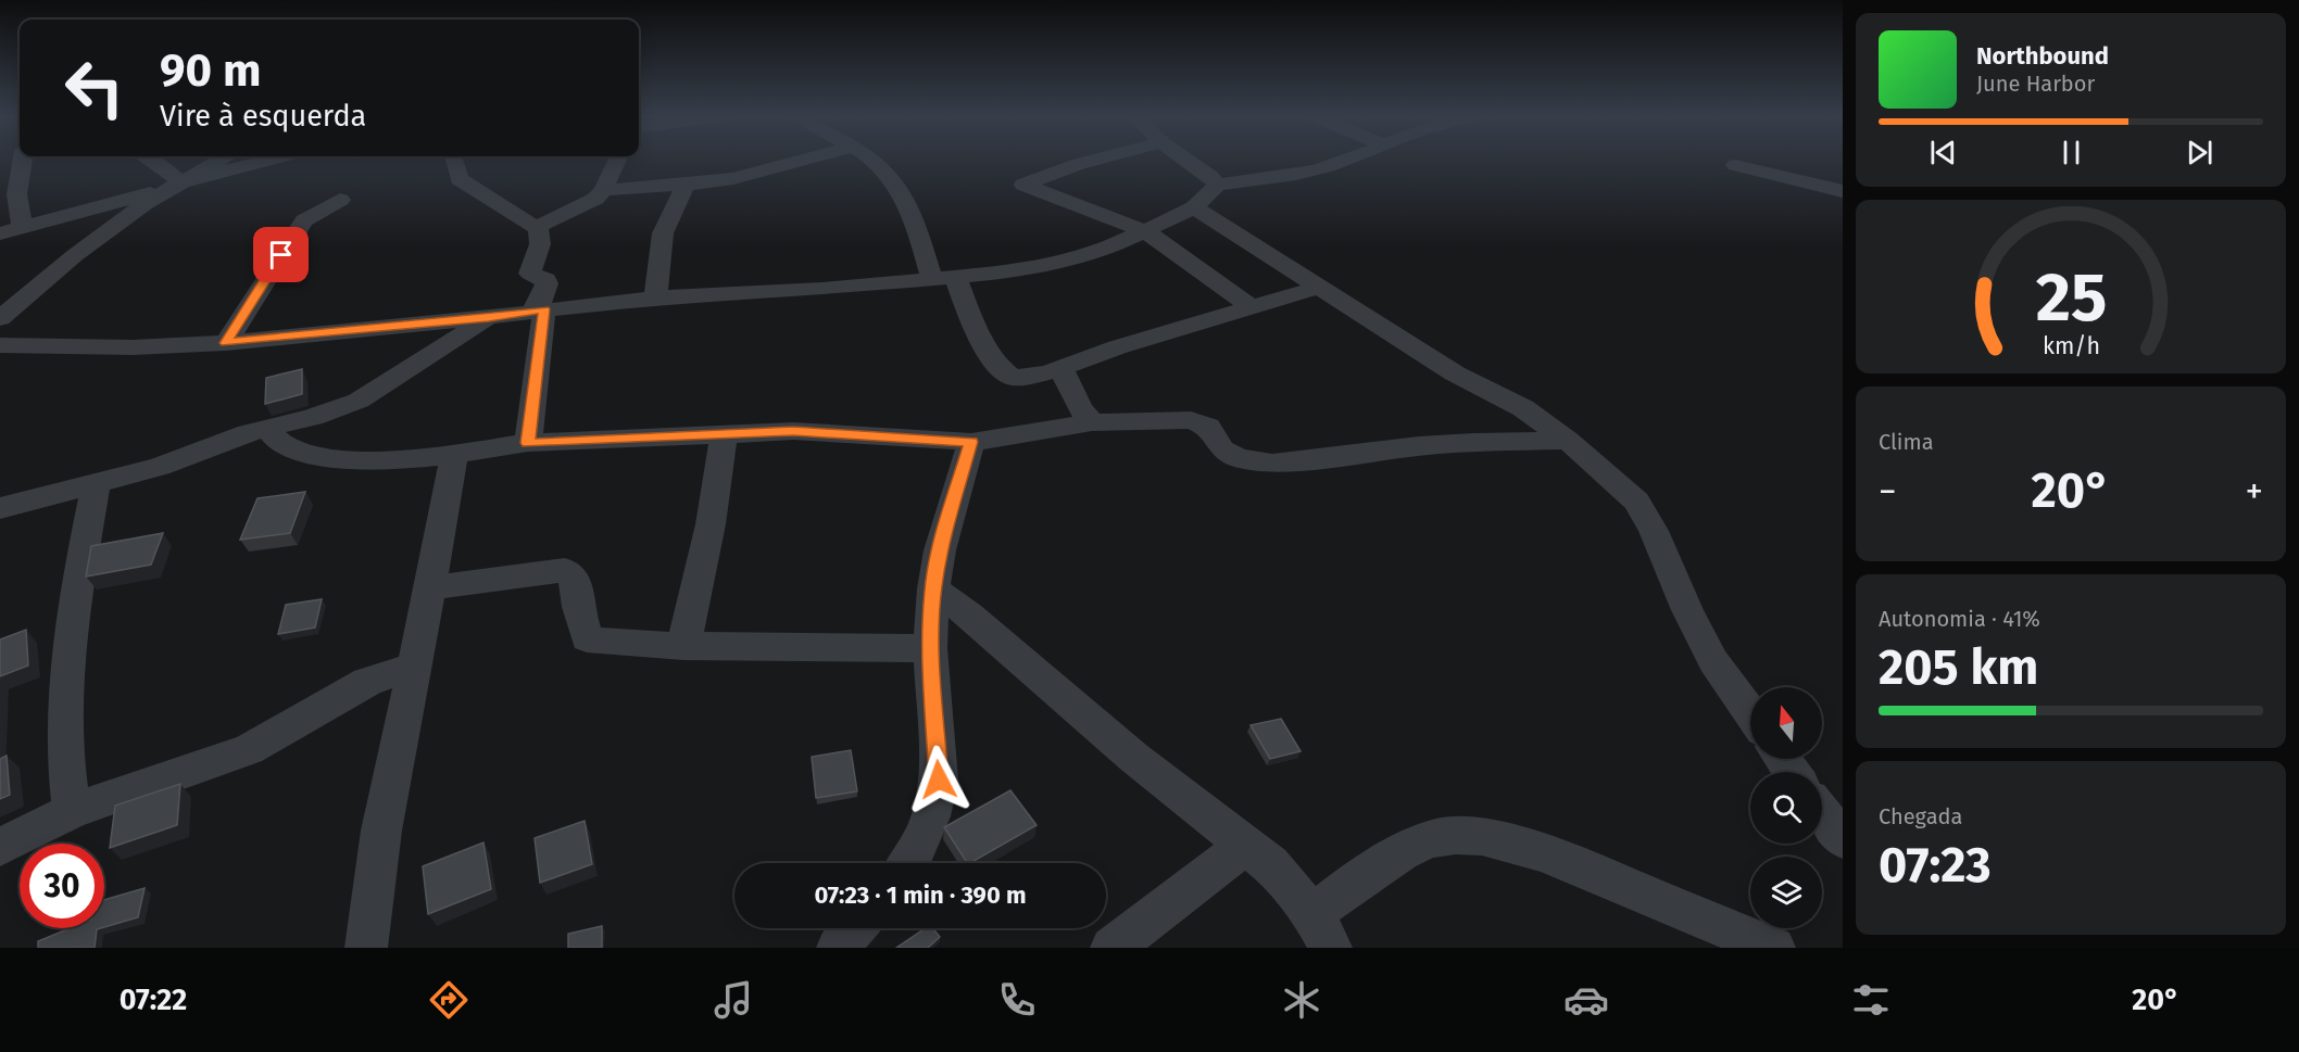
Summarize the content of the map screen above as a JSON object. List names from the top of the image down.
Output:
{
  "north": "top",
  "page": {
    "turn": ["90 m", "Vire à esquerda"],
    "song": ["Northbound", "June Harbor"],
    "tile": [
      "Clima",
      ["Autonomia · 41%", "205 km"],
      ["Chegada", "07:23"]
    ],
    "heat": ["−", "20°", "+"],
    "limit": "30",
    "trip": "07:23 · 1 min · 390 m",
    "tabs": ["07:22", "20°"],
    "gauge": ["25", "km/h"]
  }
}
